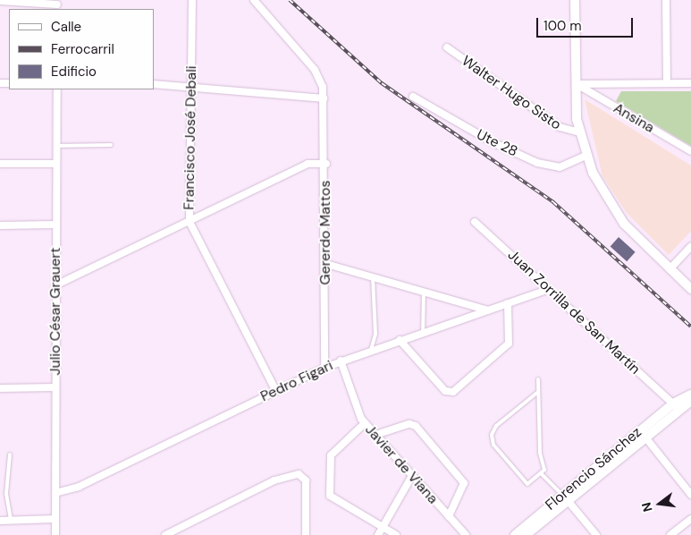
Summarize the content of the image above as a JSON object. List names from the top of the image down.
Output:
{
  "streets": {
    "street": [
      "Walter Hugo Sisto",
      "Ansina",
      "Francisco José Debali",
      "Ute 28",
      "Gererdo Mattos",
      "Julio César Grauert",
      "Juan Zorrilla de San Martín",
      "Pedro Figari",
      "Javier de Viana",
      "Florencio Sánchez"
    ]
  },
  "crossings": [
    ["Francisco José Debali", "Pedro Figari"],
    ["Gererdo Mattos", "Pedro Figari"],
    ["Julio César Grauert", "Pedro Figari"],
    ["Juan Zorrilla de San Martín", "Pedro Figari"],
    ["Juan Zorrilla de San Martín", "Florencio Sánchez"],
    ["Pedro Figari", "Javier de Viana"]
  ],
  "legend": ["Calle", "Ferrocarril", "Edificio"],
  "scale_bar": "100 m",
  "north": "left"
}
